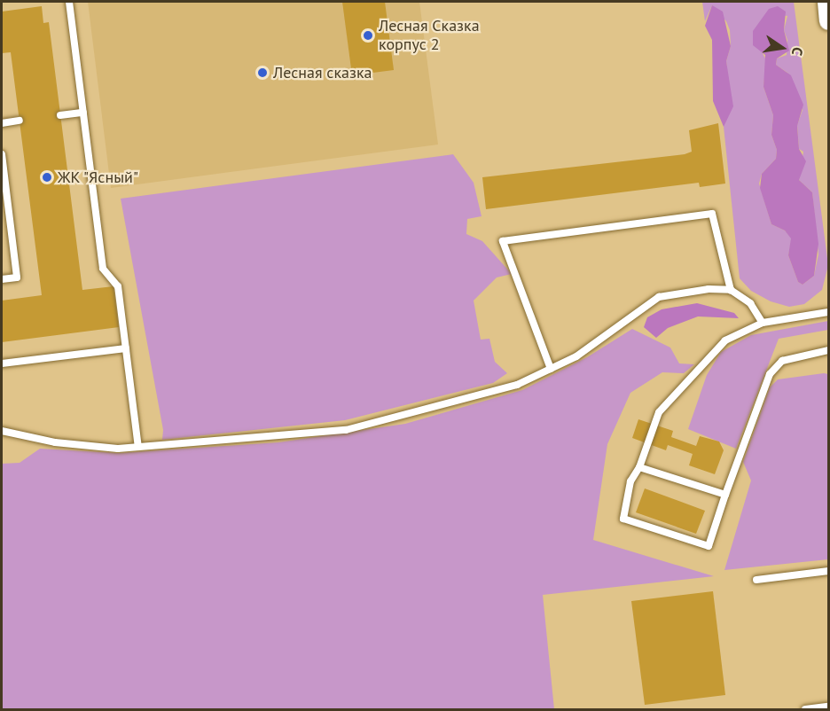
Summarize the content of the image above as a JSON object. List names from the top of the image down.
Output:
{
  "places": ["Лесная Сказка корпус 2", "Лесная сказка", "ЖК \"Ясный\""],
  "north": "right"
}
